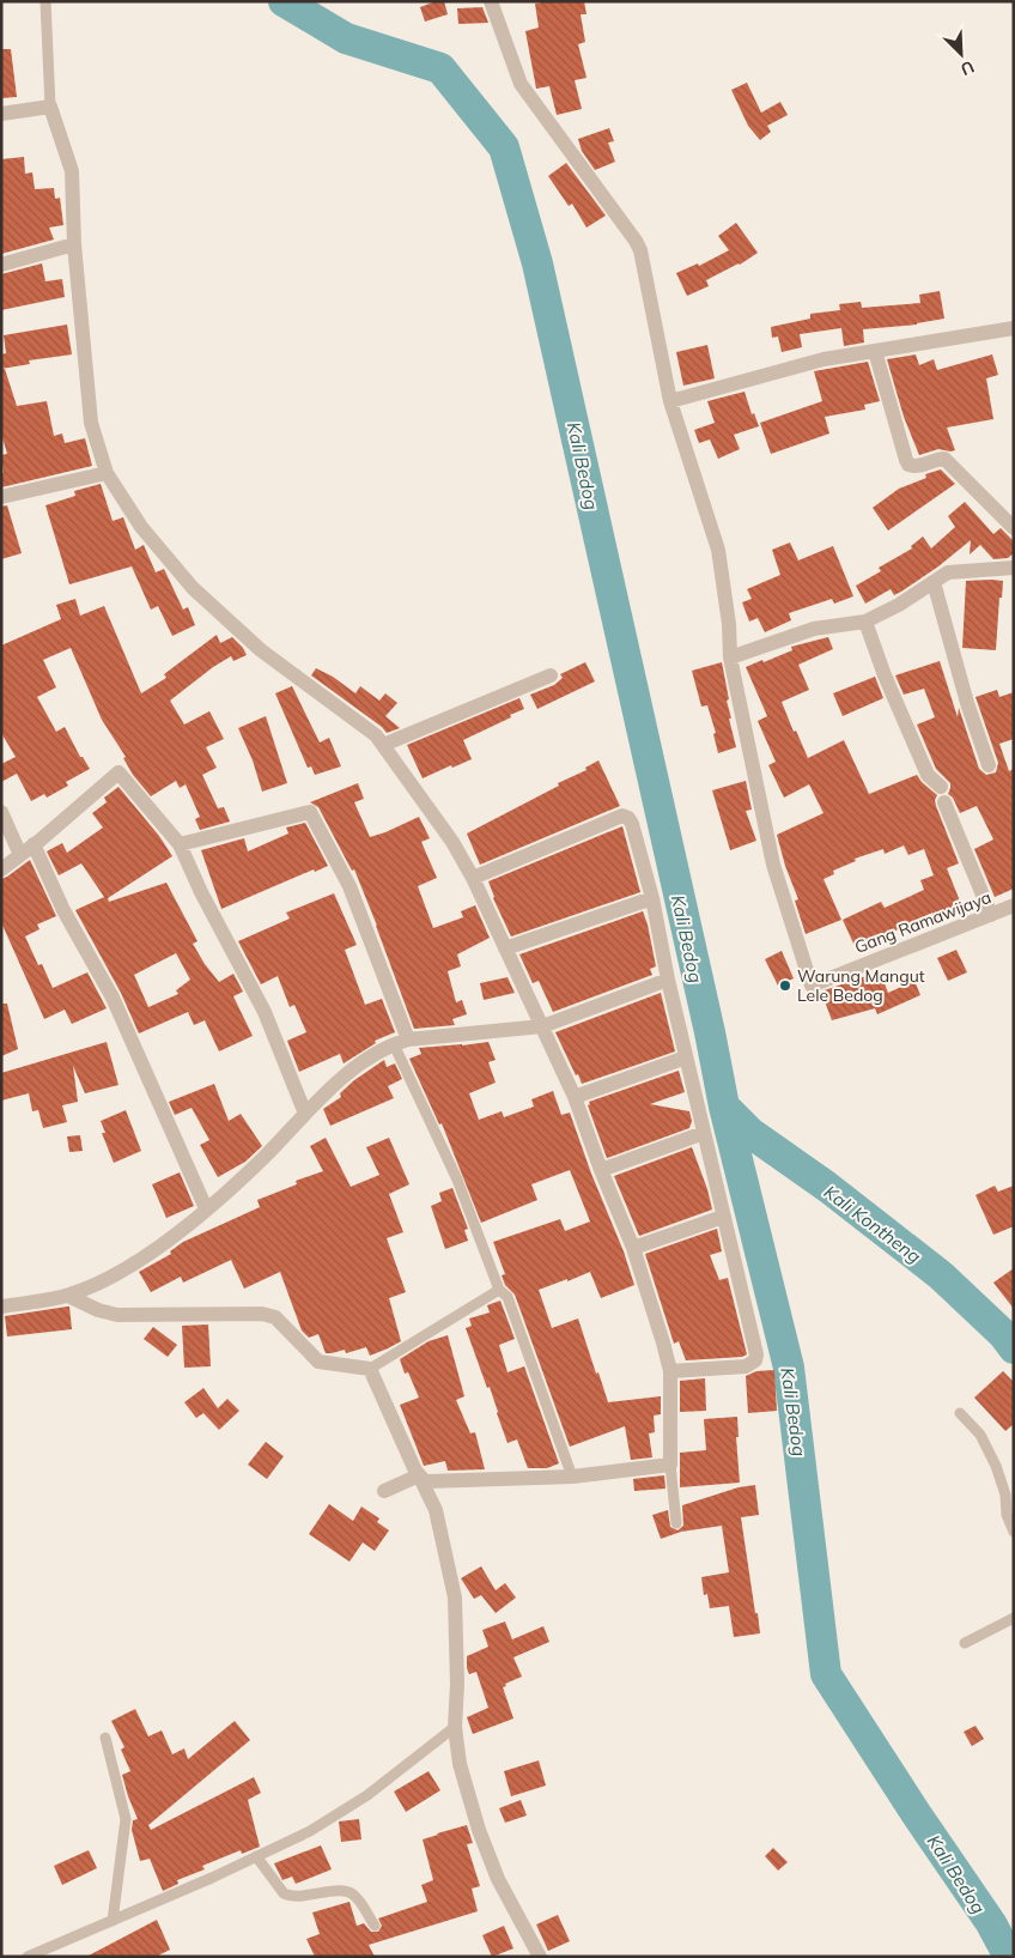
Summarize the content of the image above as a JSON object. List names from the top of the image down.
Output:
{
  "streets": {
    "street": ["Gang Ramawijaya"]
  },
  "water": ["Kali Bedog", "Kali Kontheng"],
  "places": ["Warung Mangut Lele Bedog"],
  "north": "bottom right"
}
